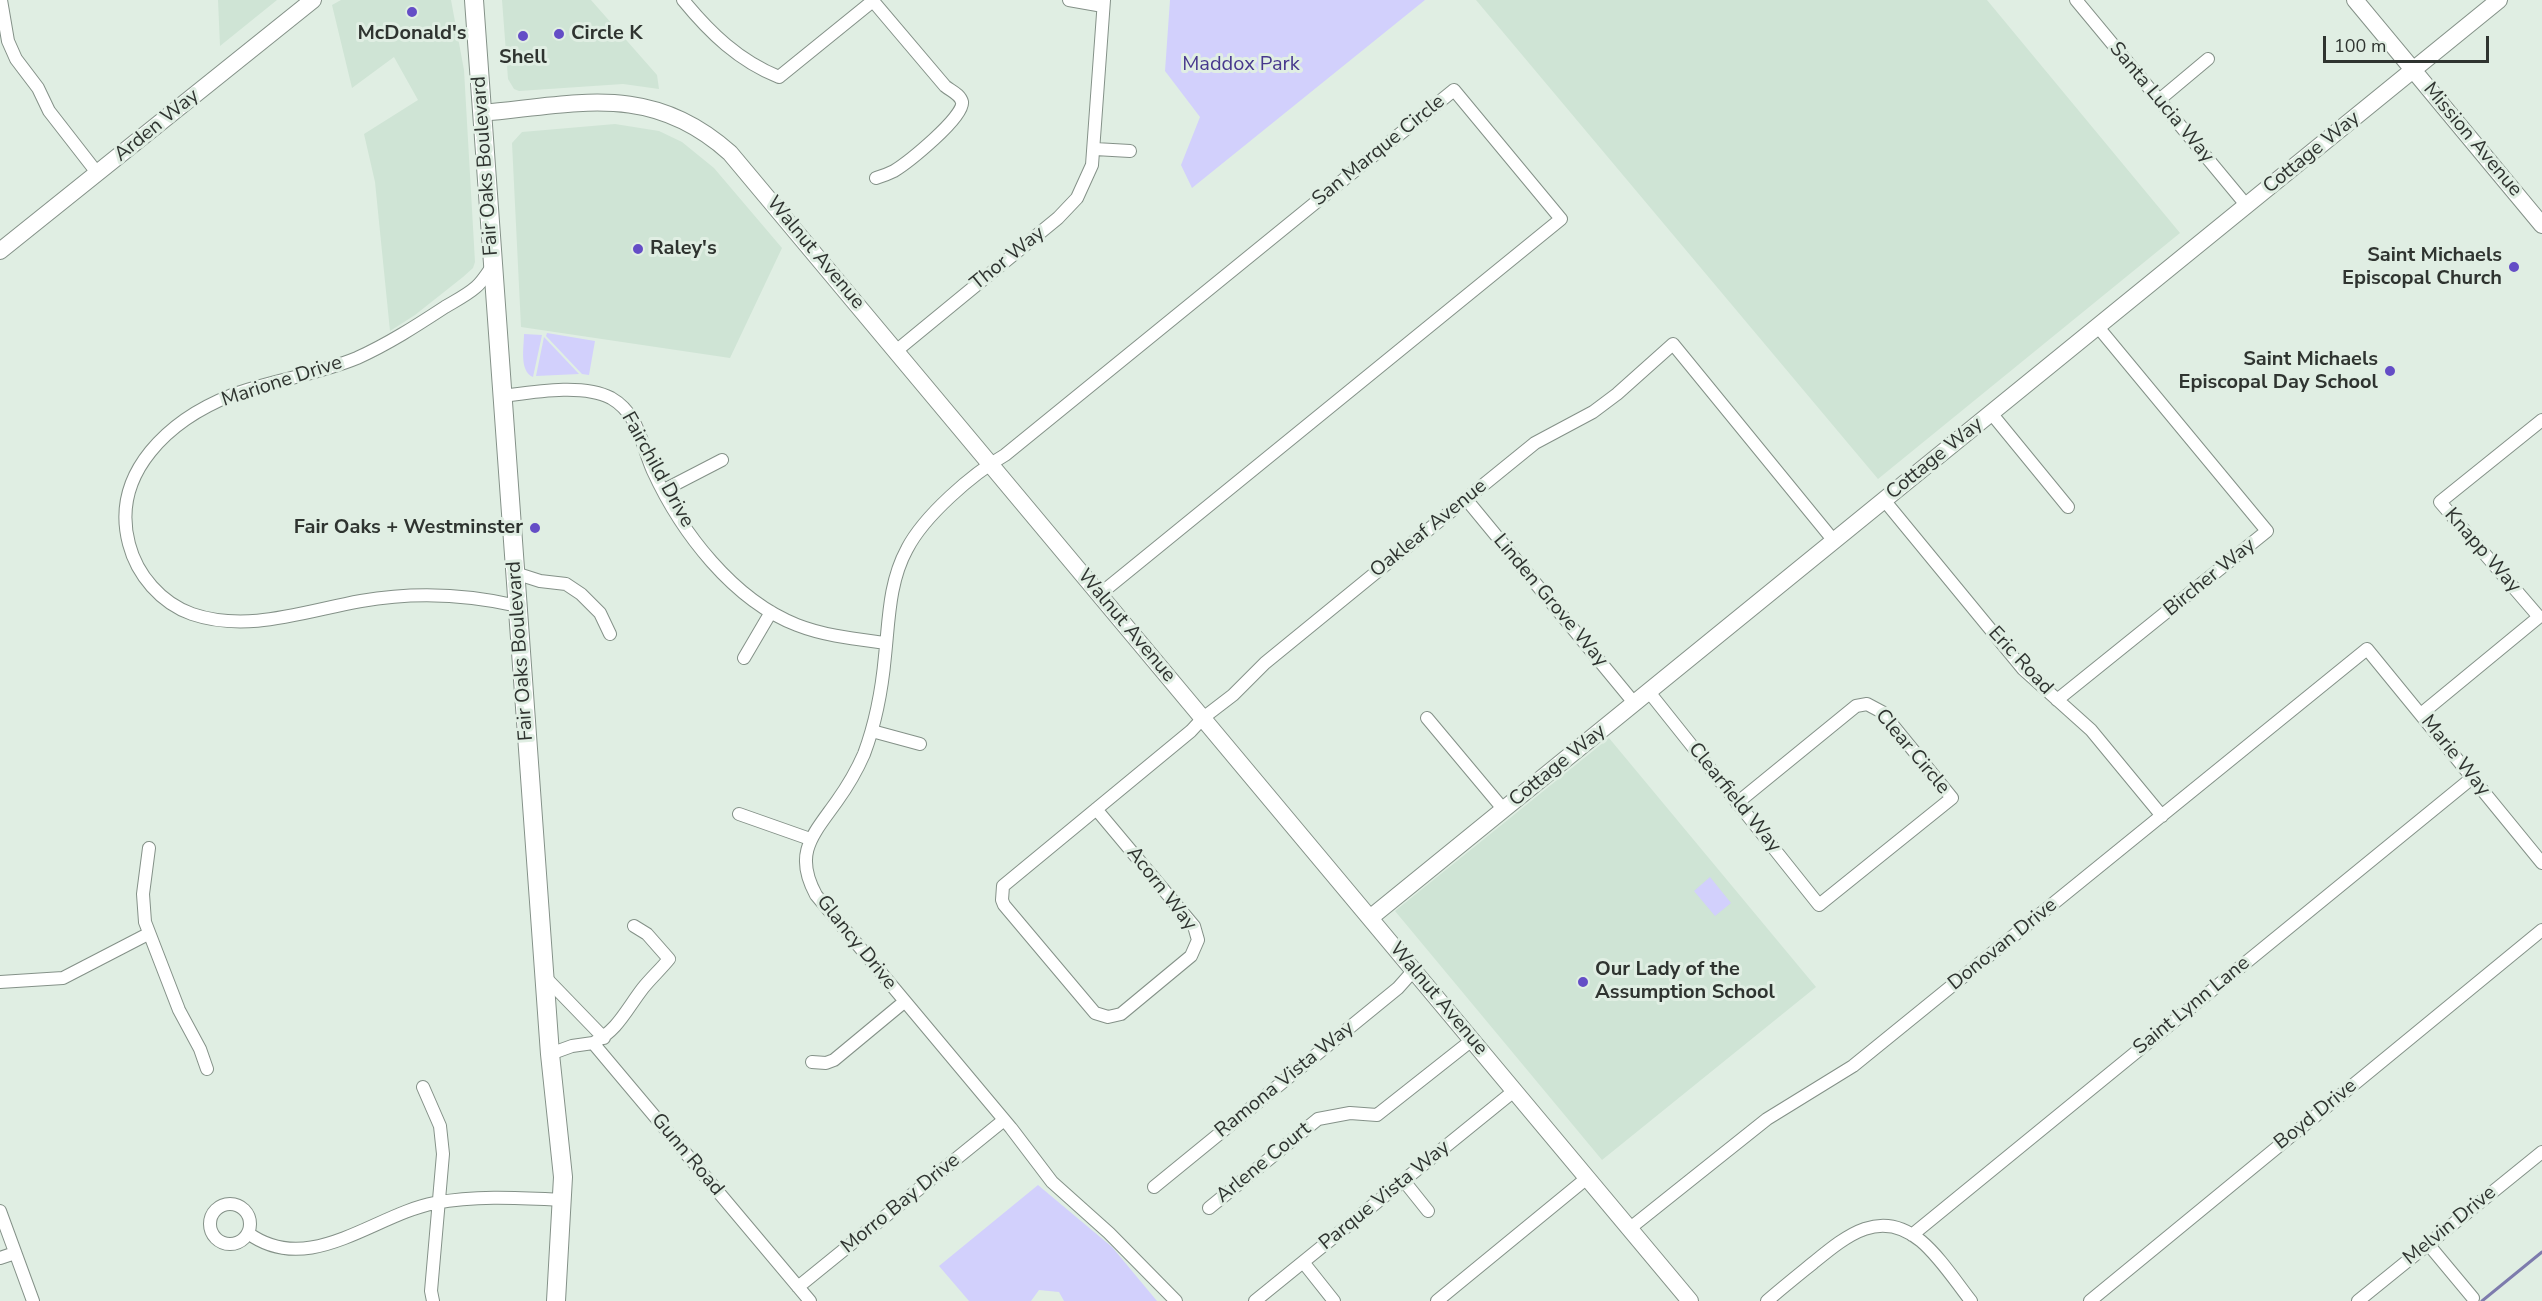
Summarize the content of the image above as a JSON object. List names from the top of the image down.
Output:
{
  "streets": {
    "main road": ["Fair Oaks Boulevard"],
    "street": [
      "Santa Lucia Way",
      "Arden Way",
      "Mission Avenue",
      "San Marque Circle",
      "Cottage Way",
      "Walnut Avenue",
      "Thor Way",
      "Marione Drive",
      "Fairchild Drive",
      "Oakleaf Avenue",
      "Knapp Way",
      "Bircher Way",
      "Linden Grove Way",
      "Eric Road",
      "Clear Circle",
      "Marie Way",
      "Clearfield Way",
      "Acorn Way",
      "Glancy Drive",
      "Donovan Drive",
      "Saint Lynn Lane",
      "Ramona Vista Way",
      "Boyd Drive",
      "Gunn Road",
      "Arlene Court",
      "Parque Vista Way",
      "Morro Bay Drive",
      "Melvin Drive"
    ]
  },
  "crossings": [
    ["Santa Lucia Way", "Cottage Way"],
    ["Mission Avenue", "Cottage Way"],
    ["San Marque Circle", "Walnut Avenue"],
    ["San Marque Circle", "Glancy Drive"],
    ["Cottage Way", "Walnut Avenue"],
    ["Cottage Way", "Oakleaf Avenue"],
    ["Cottage Way", "Bircher Way"],
    ["Cottage Way", "Linden Grove Way"],
    ["Cottage Way", "Eric Road"],
    ["Cottage Way", "Clearfield Way"],
    ["Fair Oaks Boulevard", "Walnut Avenue"],
    ["Fair Oaks Boulevard", "Marione Drive"],
    ["Fair Oaks Boulevard", "Fairchild Drive"],
    ["Fair Oaks Boulevard", "Gunn Road"],
    ["Walnut Avenue", "Thor Way"],
    ["Walnut Avenue", "Oakleaf Avenue"],
    ["Walnut Avenue", "Glancy Drive"],
    ["Walnut Avenue", "Donovan Drive"],
    ["Walnut Avenue", "Ramona Vista Way"],
    ["Walnut Avenue", "Arlene Court"],
    ["Walnut Avenue", "Parque Vista Way"],
    ["Fairchild Drive", "Glancy Drive"],
    ["Oakleaf Avenue", "Linden Grove Way"],
    ["Oakleaf Avenue", "Acorn Way"],
    ["Knapp Way", "Marie Way"],
    ["Bircher Way", "Eric Road"],
    ["Eric Road", "Donovan Drive"],
    ["Clear Circle", "Clearfield Way"],
    ["Marie Way", "Donovan Drive"],
    ["Marie Way", "Saint Lynn Lane"],
    ["Glancy Drive", "Morro Bay Drive"],
    ["Gunn Road", "Morro Bay Drive"]
  ],
  "parks": ["Maddox Park"],
  "places": [
    "McDonald's",
    "Circle K",
    "Shell",
    "Raley's",
    "Saint Michaels Episcopal Church",
    "Saint Michaels Episcopal Day School",
    "Fair Oaks + Westminster",
    "Our Lady of the Assumption School"
  ],
  "scale_bar": "100 m"
}
